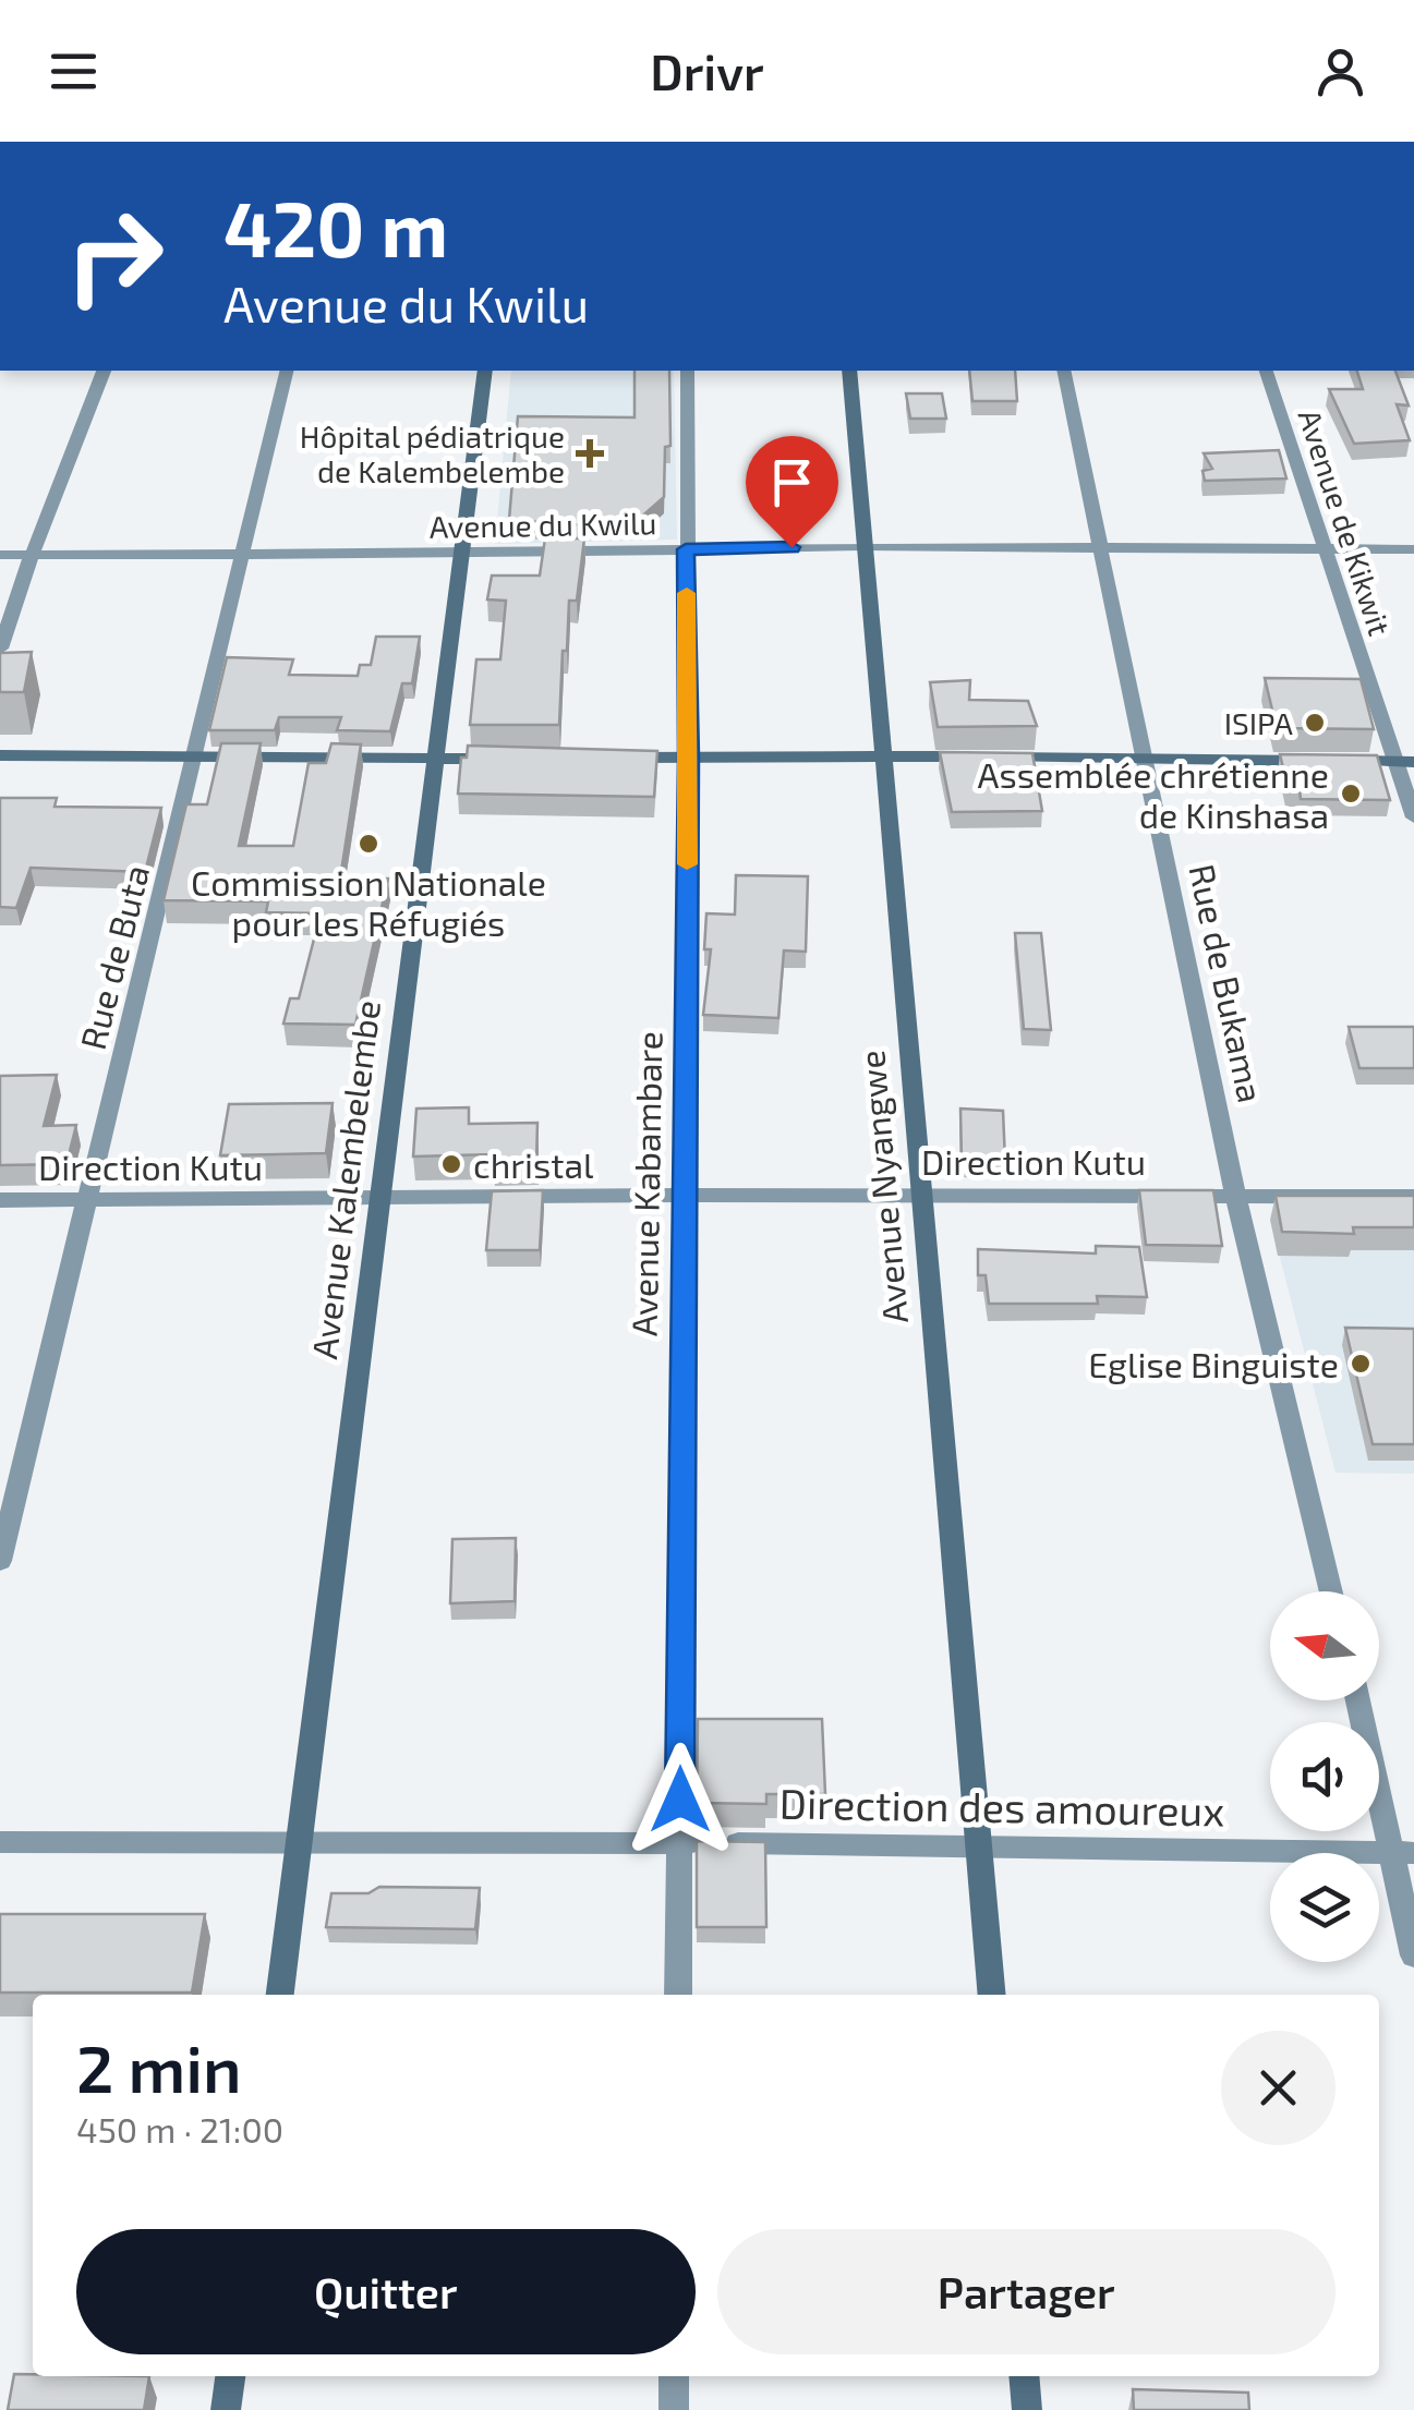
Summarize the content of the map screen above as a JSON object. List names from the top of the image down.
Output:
{
  "streets": {
    "street": [
      "Avenue de Kikwit",
      "Avenue du Kwilu",
      "Rue de Buta",
      "Rue de Bukama",
      "Direction Kutu",
      "Avenue Kalembelembe",
      "Avenue Kabambare",
      "Avenue Nyangwe",
      "Direction des amoureux"
    ]
  },
  "crossings": [
    ["Avenue de Kikwit", "Avenue du Kwilu"],
    ["Avenue du Kwilu", "Rue de Buta"],
    ["Avenue du Kwilu", "Rue de Bukama"],
    ["Avenue du Kwilu", "Avenue Kalembelembe"],
    ["Avenue du Kwilu", "Avenue Kabambare"],
    ["Avenue du Kwilu", "Avenue Nyangwe"],
    ["Rue de Buta", "Direction Kutu"],
    ["Rue de Bukama", "Direction Kutu"],
    ["Direction Kutu", "Avenue Kalembelembe"],
    ["Direction Kutu", "Avenue Kabambare"],
    ["Direction Kutu", "Avenue Nyangwe"],
    ["Avenue Kalembelembe", "Direction des amoureux"],
    ["Avenue Kabambare", "Direction des amoureux"],
    ["Avenue Nyangwe", "Direction des amoureux"]
  ],
  "places": {
    "health": ["Hôpital pédiatrique de Kalembelembe"],
    "other": [
      "ISIPA",
      "Assemblée chrétienne de Kinshasa",
      "Commission Nationale pour les Réfugiés",
      "christal",
      "Eglise Binguiste"
    ]
  },
  "north": "left",
  "page": {
    "header": "Drivr",
    "turn": ["420 m", "Avenue du Kwilu"],
    "heading": ["2 min", "450 m · 21:00"],
    "buttons": ["Quitter", "Partager"]
  }
}
